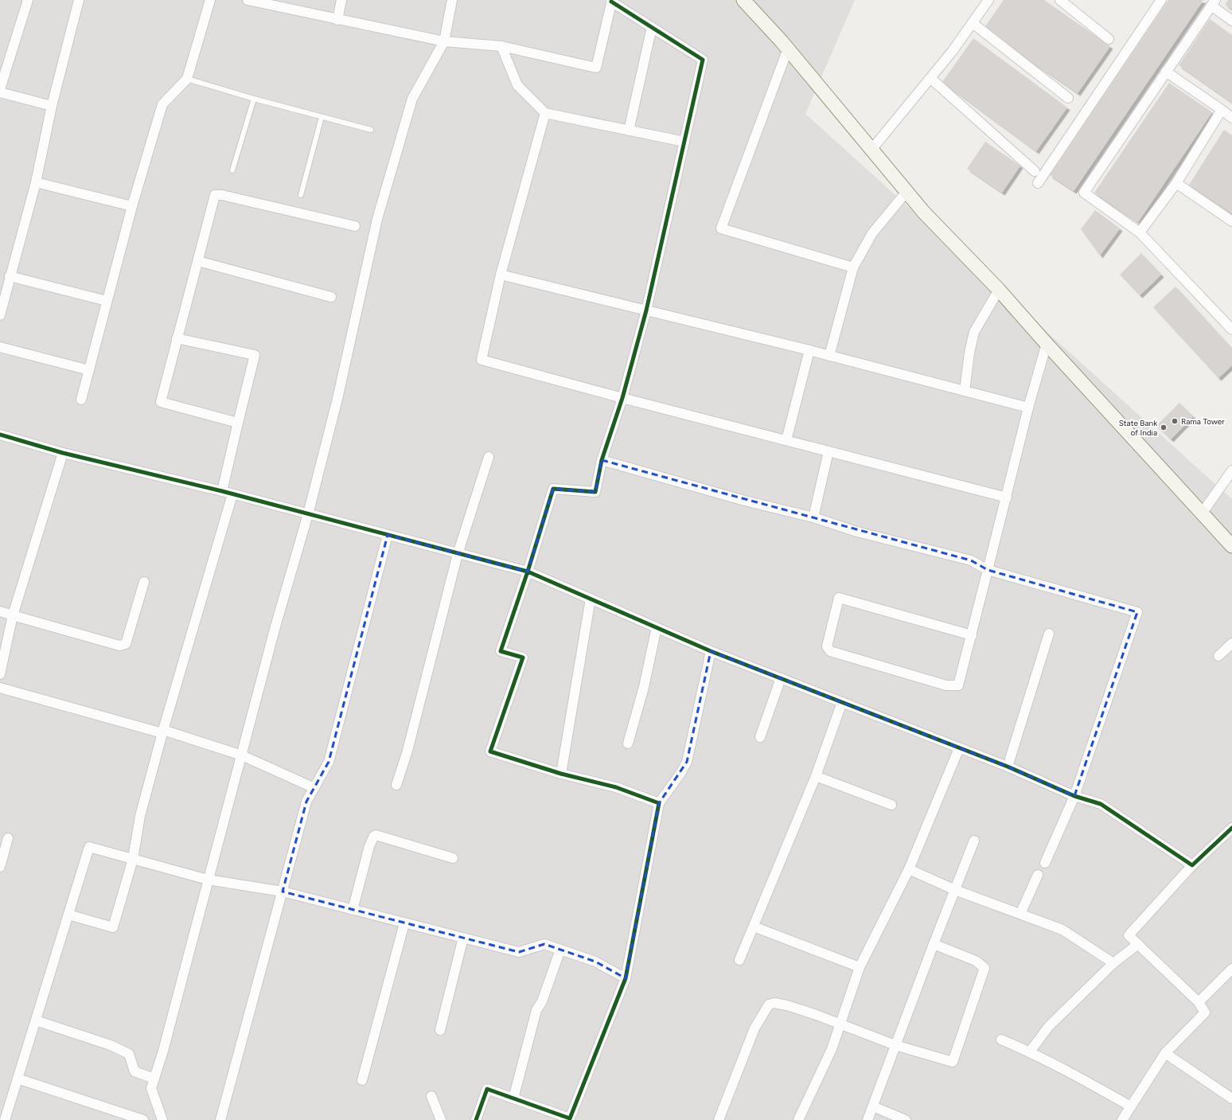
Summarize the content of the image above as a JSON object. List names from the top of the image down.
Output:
{
  "places": ["Rama Tower", "State Bank of India"]
}
